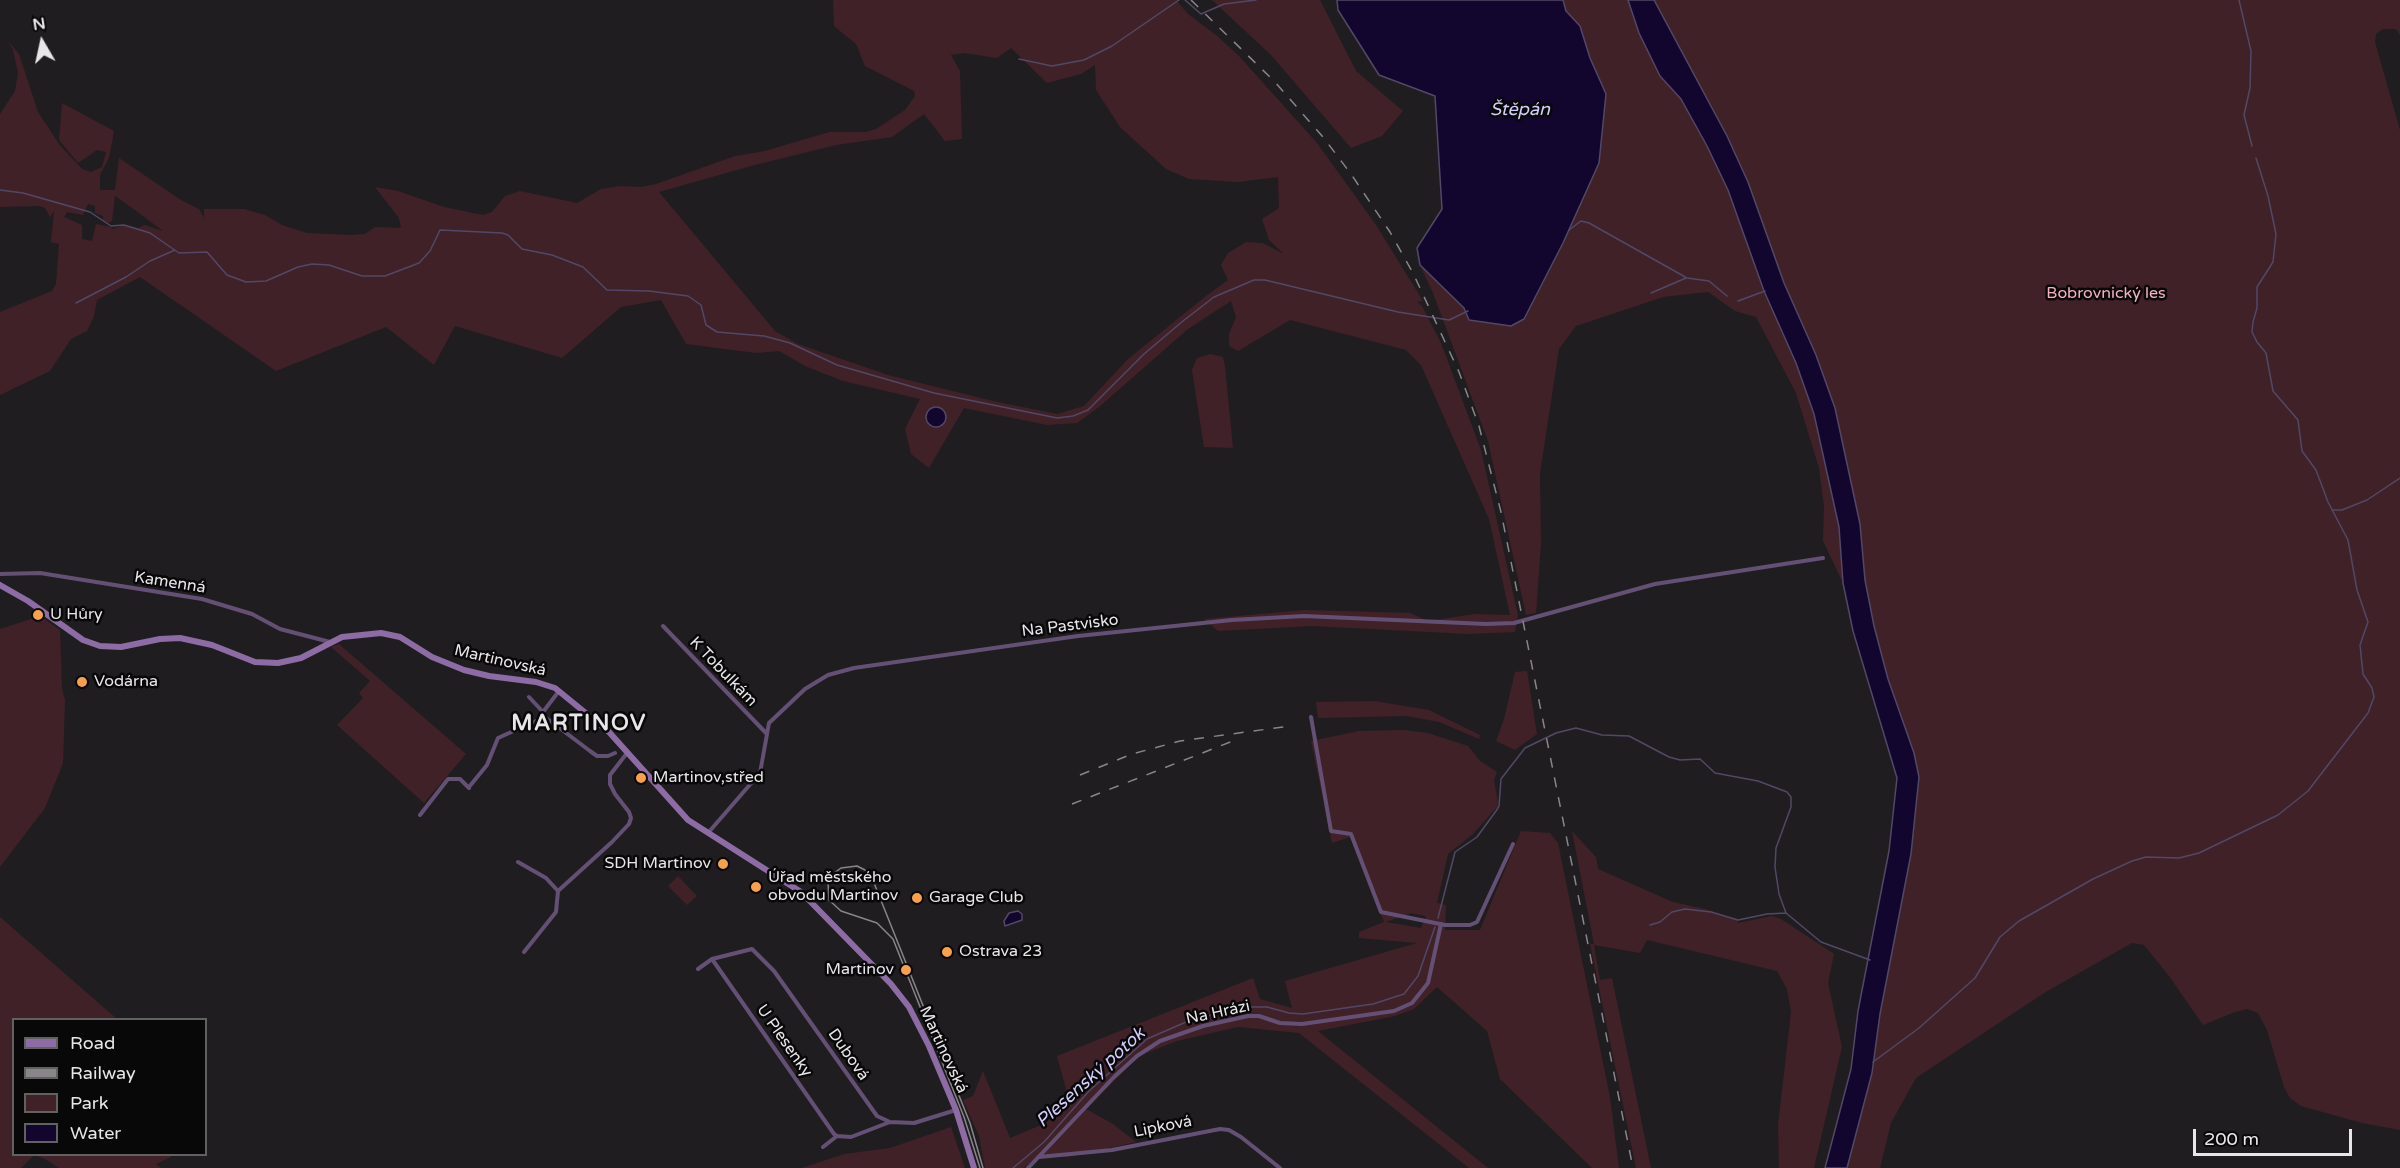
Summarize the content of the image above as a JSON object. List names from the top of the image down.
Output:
{
  "streets": {
    "street": [
      "Kamenná",
      "Na Pastvisko",
      "Martinovská",
      "K Tobulkám",
      "Na Hrázi",
      "U Plesenky",
      "Dubová",
      "Lipková"
    ]
  },
  "crossings": [
    ["Kamenná", "Martinovská"],
    ["Na Pastvisko", "Martinovská"],
    ["Na Pastvisko", "K Tobulkám"],
    ["Na Hrázi", "Lipková"],
    ["U Plesenky", "Dubová"]
  ],
  "districts": ["MARTINOV"],
  "water": ["Štěpán", "Plesenský potok"],
  "parks": ["Bobrovnický les"],
  "places": [
    "U Hůry",
    "Vodárna",
    "Martinov,střed",
    "SDH Martinov",
    "Úřad městského obvodu Martinov",
    "Garage Club",
    "Ostrava 23",
    "Martinov"
  ],
  "legend": [
    "Road",
    "Railway",
    "Park",
    "Water"
  ],
  "scale_bar": "200 m",
  "north": "top"
}
